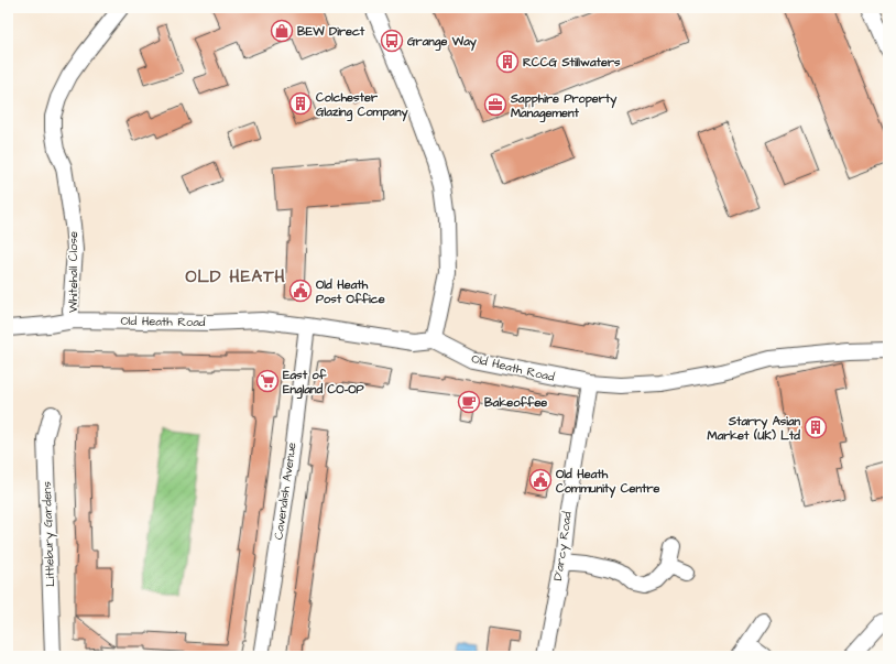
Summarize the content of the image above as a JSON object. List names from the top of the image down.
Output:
{
  "streets": {
    "street": [
      "Whitehall Close",
      "Old Heath Road",
      "Cavendish Avenue",
      "Littlebury Gardens",
      "D'arcy Road"
    ]
  },
  "crossings": [
    ["Whitehall Close", "Old Heath Road"],
    ["Old Heath Road", "Cavendish Avenue"],
    ["Old Heath Road", "D'arcy Road"]
  ],
  "districts": ["OLD HEATH"],
  "places": {
    "shop": ["BEW Direct"],
    "bus stop": ["Grange Way"],
    "building": ["RCCG Stillwaters", "Colchester Glazing Company", "Starry Asian Market (UK) Ltd"],
    "office": ["Sapphire Property Management"],
    "public building": ["Old Heath Post Office", "Old Heath Community Centre"],
    "supermarket": ["East of England CO-OP"],
    "cafe": ["Bakeoffee"]
  }
}
